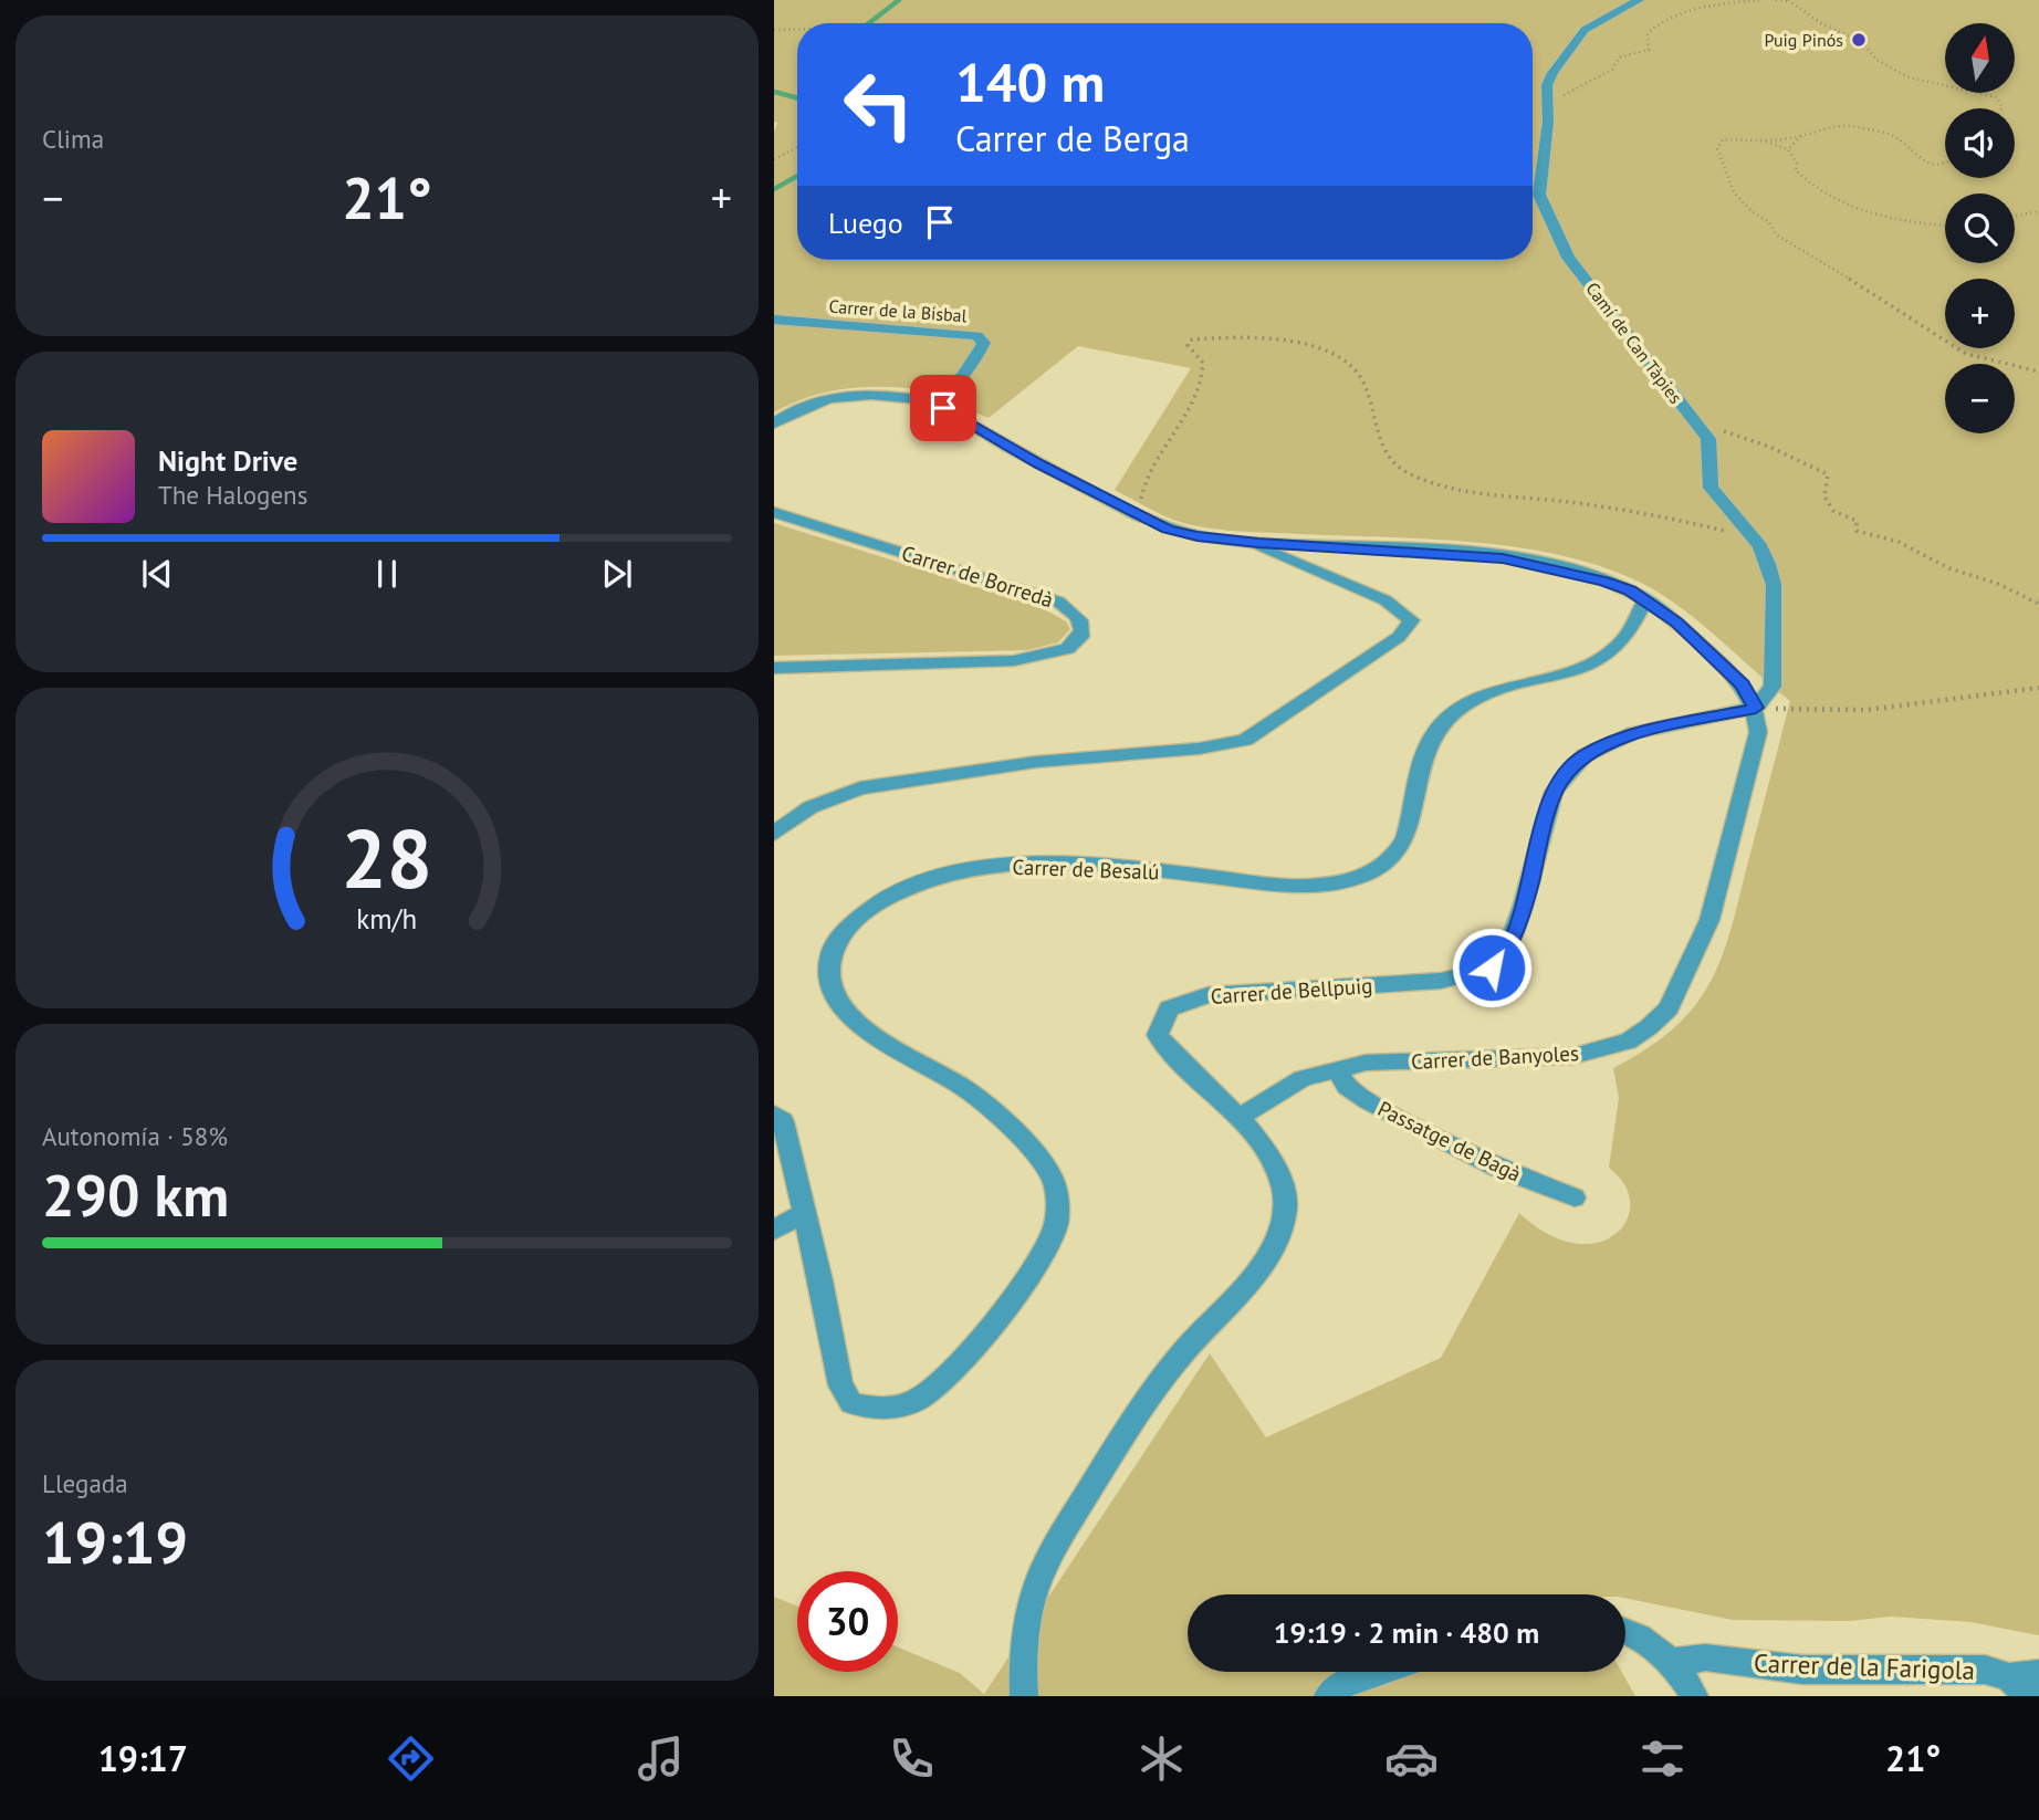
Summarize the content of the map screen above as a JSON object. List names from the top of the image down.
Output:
{
  "streets": {
    "street": [
      "Carrer de la Bisbal",
      "Camí de Can Tàpies",
      "Carrer de Borredà",
      "Carrer de Besalú",
      "Carrer de Bellpuig",
      "Carrer de Banyoles",
      "Passatge de Bagà",
      "Carrer de la Farigola"
    ]
  },
  "crossings": [
    ["Camí de Can Tàpies", "Carrer de Bellpuig"],
    ["Camí de Can Tàpies", "Carrer de Banyoles"],
    ["Carrer de Bellpuig", "Carrer de Banyoles"],
    ["Carrer de Banyoles", "Passatge de Bagà"]
  ],
  "places": ["Puig Pinós"],
  "north": "top",
  "page": {
    "tile": [
      "Clima",
      ["Autonomía · 58%", "290 km"],
      ["Llegada", "19:19"]
    ],
    "map_buttons": ["+", "−"],
    "turn": ["140 m", "Carrer de Berga"],
    "heat": ["−", "21°", "+"],
    "then": "Luego",
    "song": ["Night Drive", "The Halogens"],
    "limit": "30",
    "trip": "19:19 · 2 min · 480 m",
    "tabs": ["19:17", "21°"],
    "gauge": ["28", "km/h"]
  }
}
